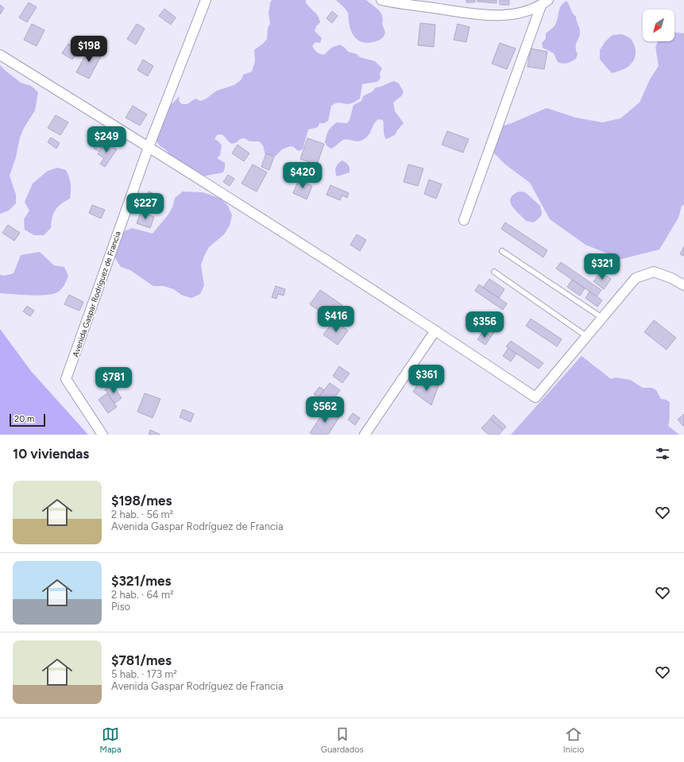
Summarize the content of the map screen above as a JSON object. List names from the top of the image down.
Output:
{
  "streets": {
    "street": ["Avenida Gaspar Rodríguez de Francia"]
  },
  "scale_bar": "20 m",
  "north": "bottom left",
  "page": {
    "price": [
      "$198",
      "$249",
      "$420",
      "$227",
      "$321",
      "$416",
      "$356",
      "$361",
      "$781",
      "$562"
    ],
    "scale": "20 m",
    "heading": "10 viviendas",
    "list": [
      {
        "name": "$198/mes",
        "note": "2 hab. · 56 m² · Avenida Gaspar Rodríguez de Francia"
      },
      {
        "name": "$321/mes",
        "note": "2 hab. · 64 m² · Piso"
      },
      {
        "name": "$781/mes",
        "note": "5 hab. · 173 m² · Avenida Gaspar Rodríguez de Francia"
      }
    ],
    "tabs": ["Mapa", "Guardados", "Inicio"]
  }
}
